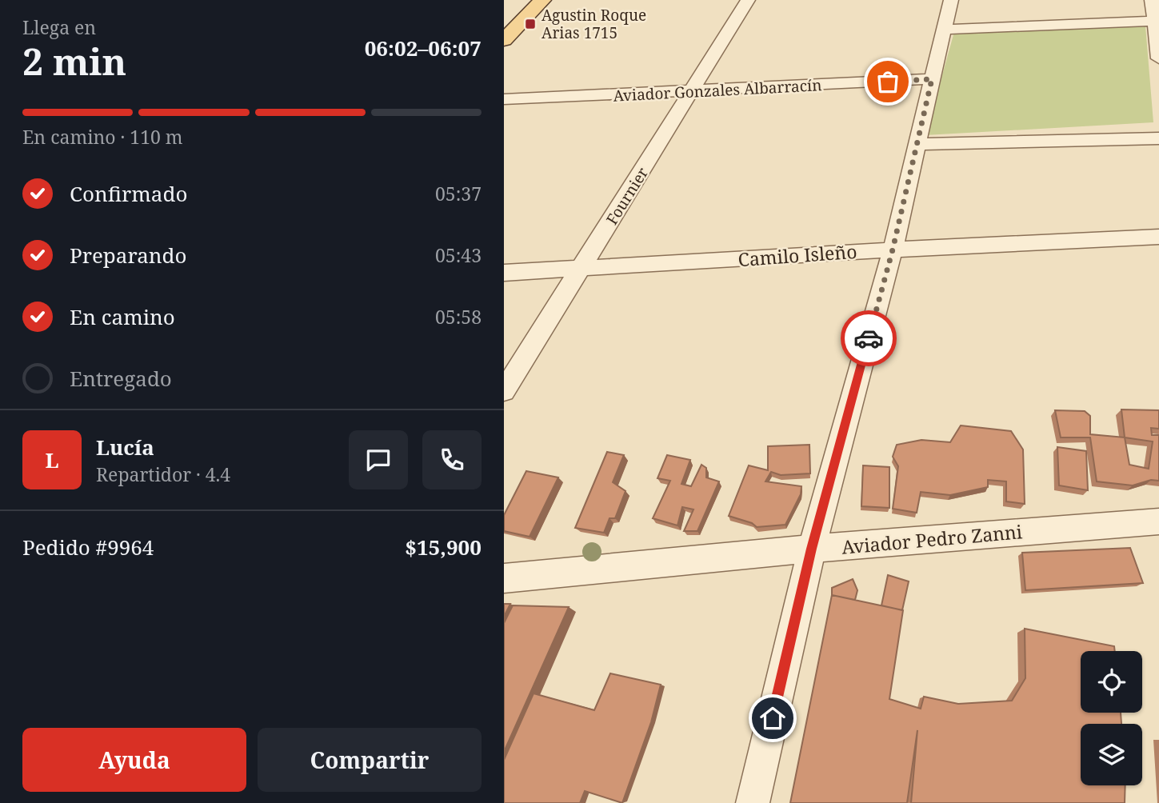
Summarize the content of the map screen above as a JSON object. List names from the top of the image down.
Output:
{
  "streets": {
    "street": [
      "Aviador Gonzales Albarracín",
      "Fournier",
      "Camilo Isleño",
      "Aviador Pedro Zanni"
    ]
  },
  "crossings": [
    ["Aviador Gonzales Albarracín", "Fournier"],
    ["Fournier", "Camilo Isleño"]
  ],
  "places": {
    "transit": ["Agustin Roque Arias 1715"]
  },
  "page": {
    "heading": ["2 min", "Llega en", "06:02–06:07"],
    "panel": [
      "Lucía",
      "Repartidor · 4.4",
      "Pedido #9964",
      "$15,900"
    ],
    "bar": "En camino · 110 m",
    "list": [
      ["Confirmado", "05:37"],
      ["Preparando", "05:43"],
      ["En camino", "05:58"],
      "Entregado"
    ],
    "round": "L",
    "buttons": ["Ayuda", "Compartir"]
  }
}
